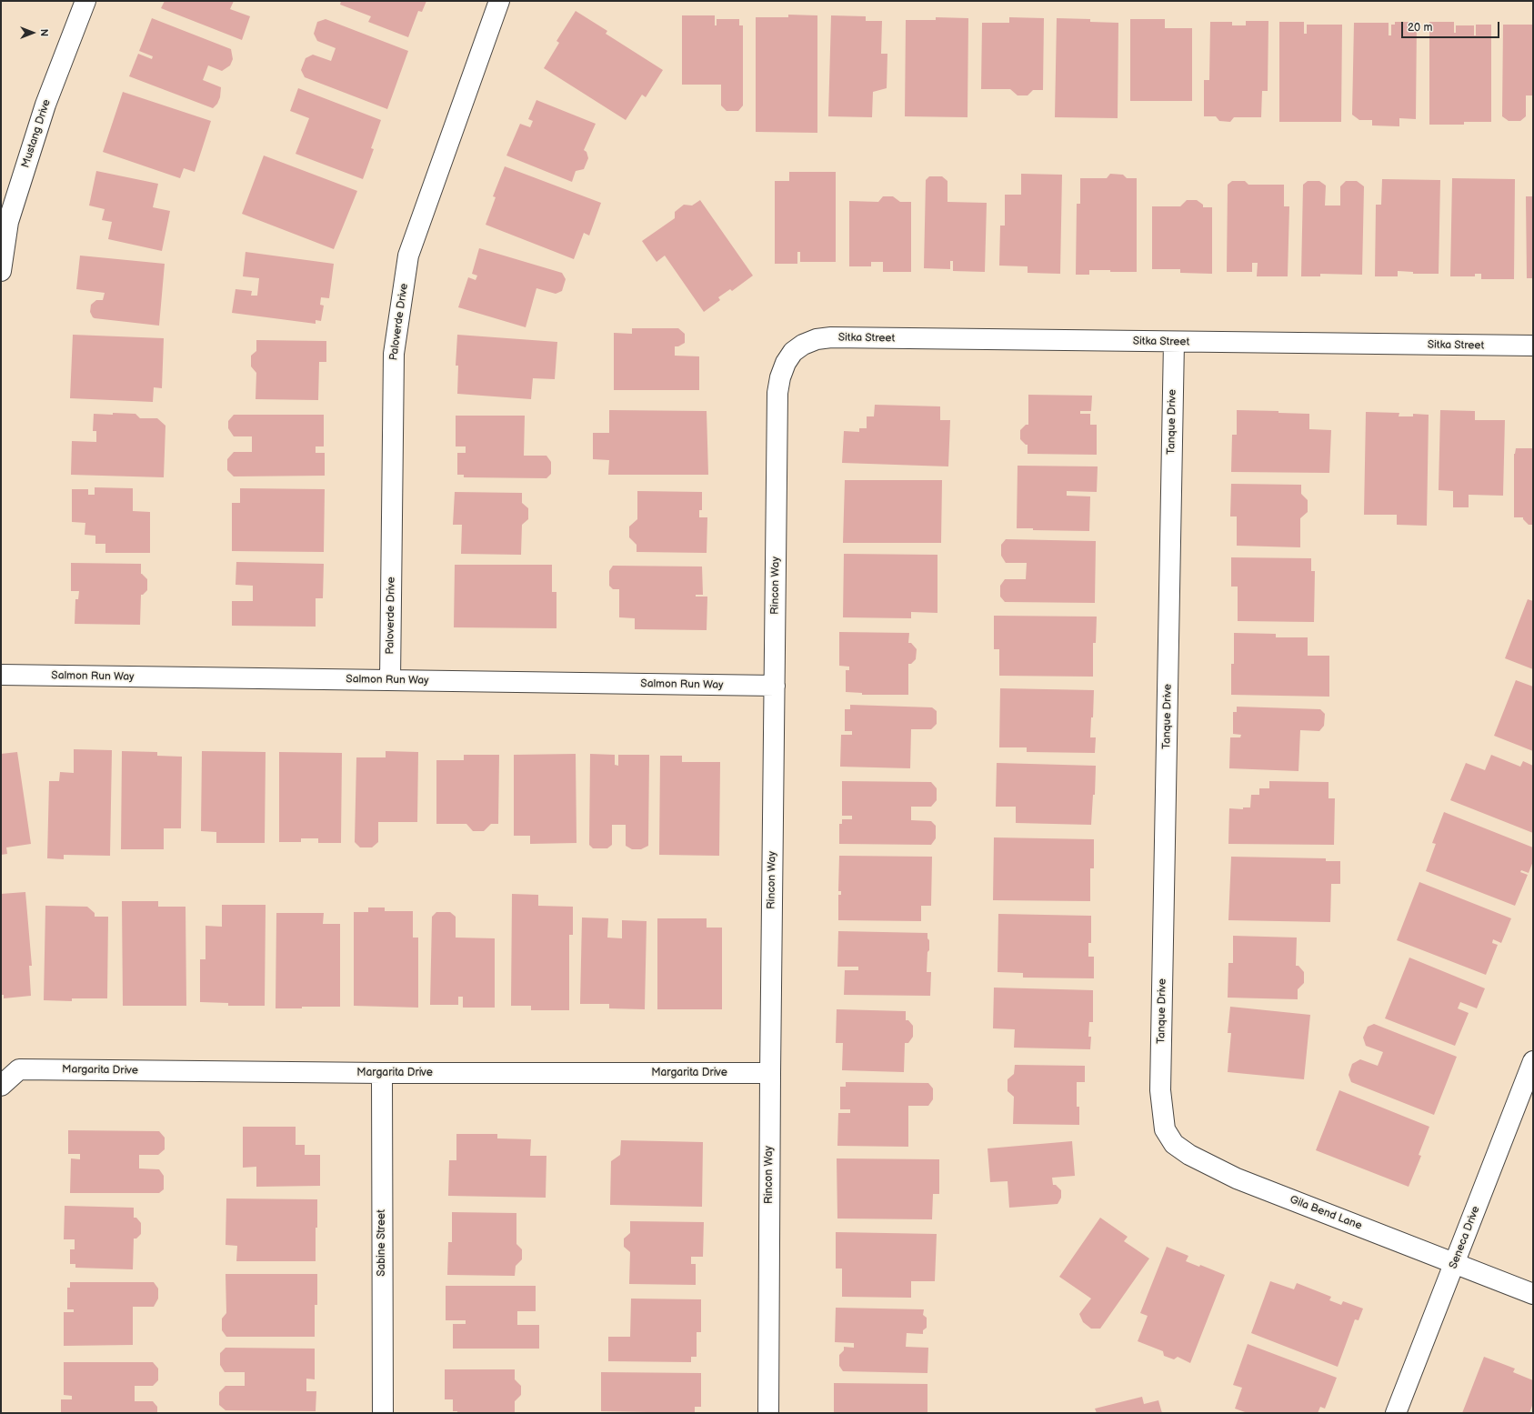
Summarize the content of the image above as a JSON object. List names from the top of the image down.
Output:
{
  "streets": {
    "street": [
      "Mustang Drive",
      "Paloverde Drive",
      "Sitka Street",
      "Tanque Drive",
      "Rincon Way",
      "Salmon Run Way",
      "Margarita Drive",
      "Gila Bend Lane",
      "Seneca Drive",
      "Sabine Street"
    ]
  },
  "crossings": [
    ["Paloverde Drive", "Salmon Run Way"],
    ["Sitka Street", "Tanque Drive"],
    ["Sitka Street", "Rincon Way"],
    ["Tanque Drive", "Gila Bend Lane"],
    ["Rincon Way", "Salmon Run Way"],
    ["Rincon Way", "Margarita Drive"],
    ["Margarita Drive", "Sabine Street"],
    ["Gila Bend Lane", "Seneca Drive"]
  ],
  "scale_bar": "20 m",
  "north": "right"
}
